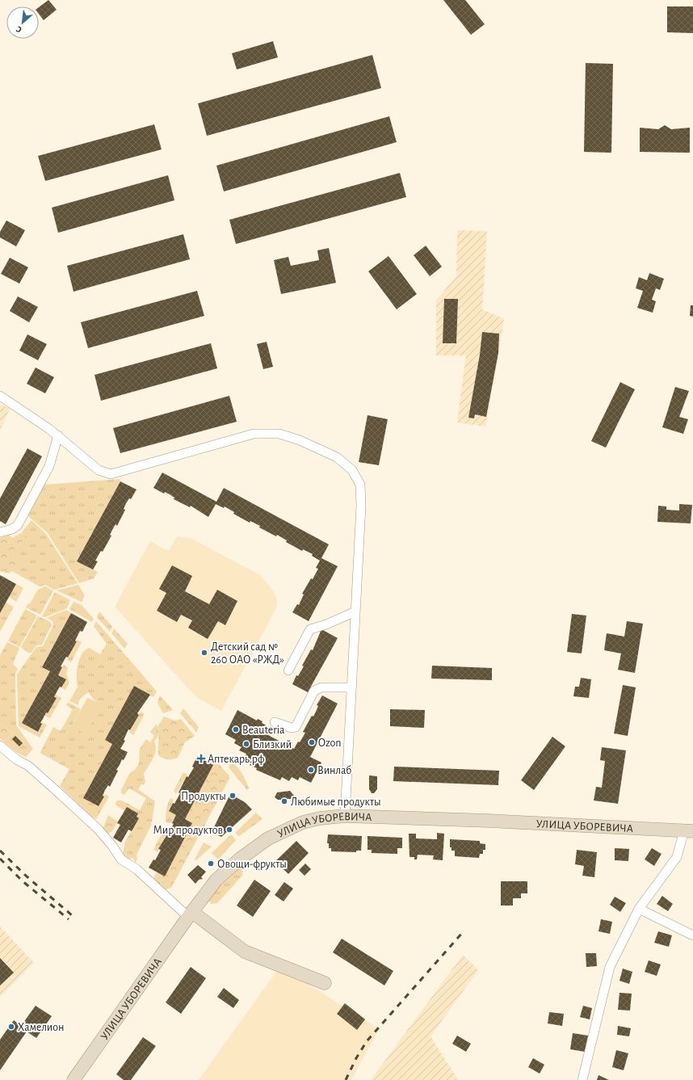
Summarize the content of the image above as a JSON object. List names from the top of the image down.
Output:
{
  "streets": {
    "main road": ["УЛИЦА УБОРЕВИЧА"]
  },
  "places": {
    "other": [
      "Детский сад № 260 ОАО «РЖД»",
      "Beauteria",
      "Ozon",
      "Близкий",
      "Винлаб",
      "Продукты",
      "Любимые продукты",
      "Мир продуктов",
      "Овощи-фрукты",
      "Хамелион"
    ],
    "health": ["Аптекарь.рф"]
  },
  "north": "bottom left"
}
